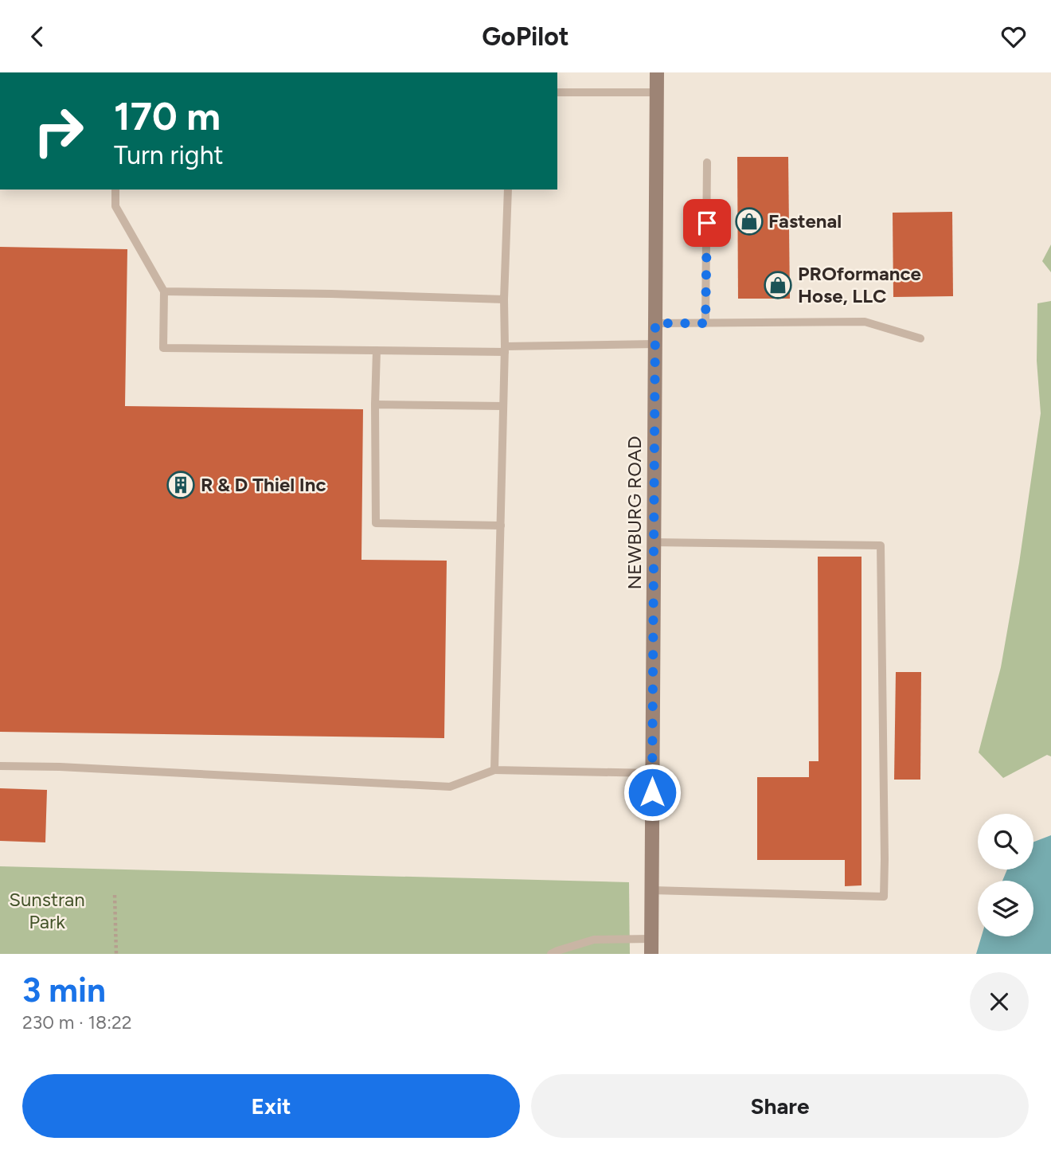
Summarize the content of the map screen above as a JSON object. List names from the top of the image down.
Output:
{
  "streets": {
    "main road": ["NEWBURG ROAD"]
  },
  "parks": ["Sunstran Park"],
  "places": {
    "shop": ["Fastenal", "PROformance Hose, LLC"],
    "building": ["R & D Thiel Inc"]
  },
  "page": {
    "header": "GoPilot",
    "turn": ["170 m", "Turn right"],
    "heading": ["3 min", "230 m · 18:22"],
    "buttons": ["Exit", "Share"]
  }
}
